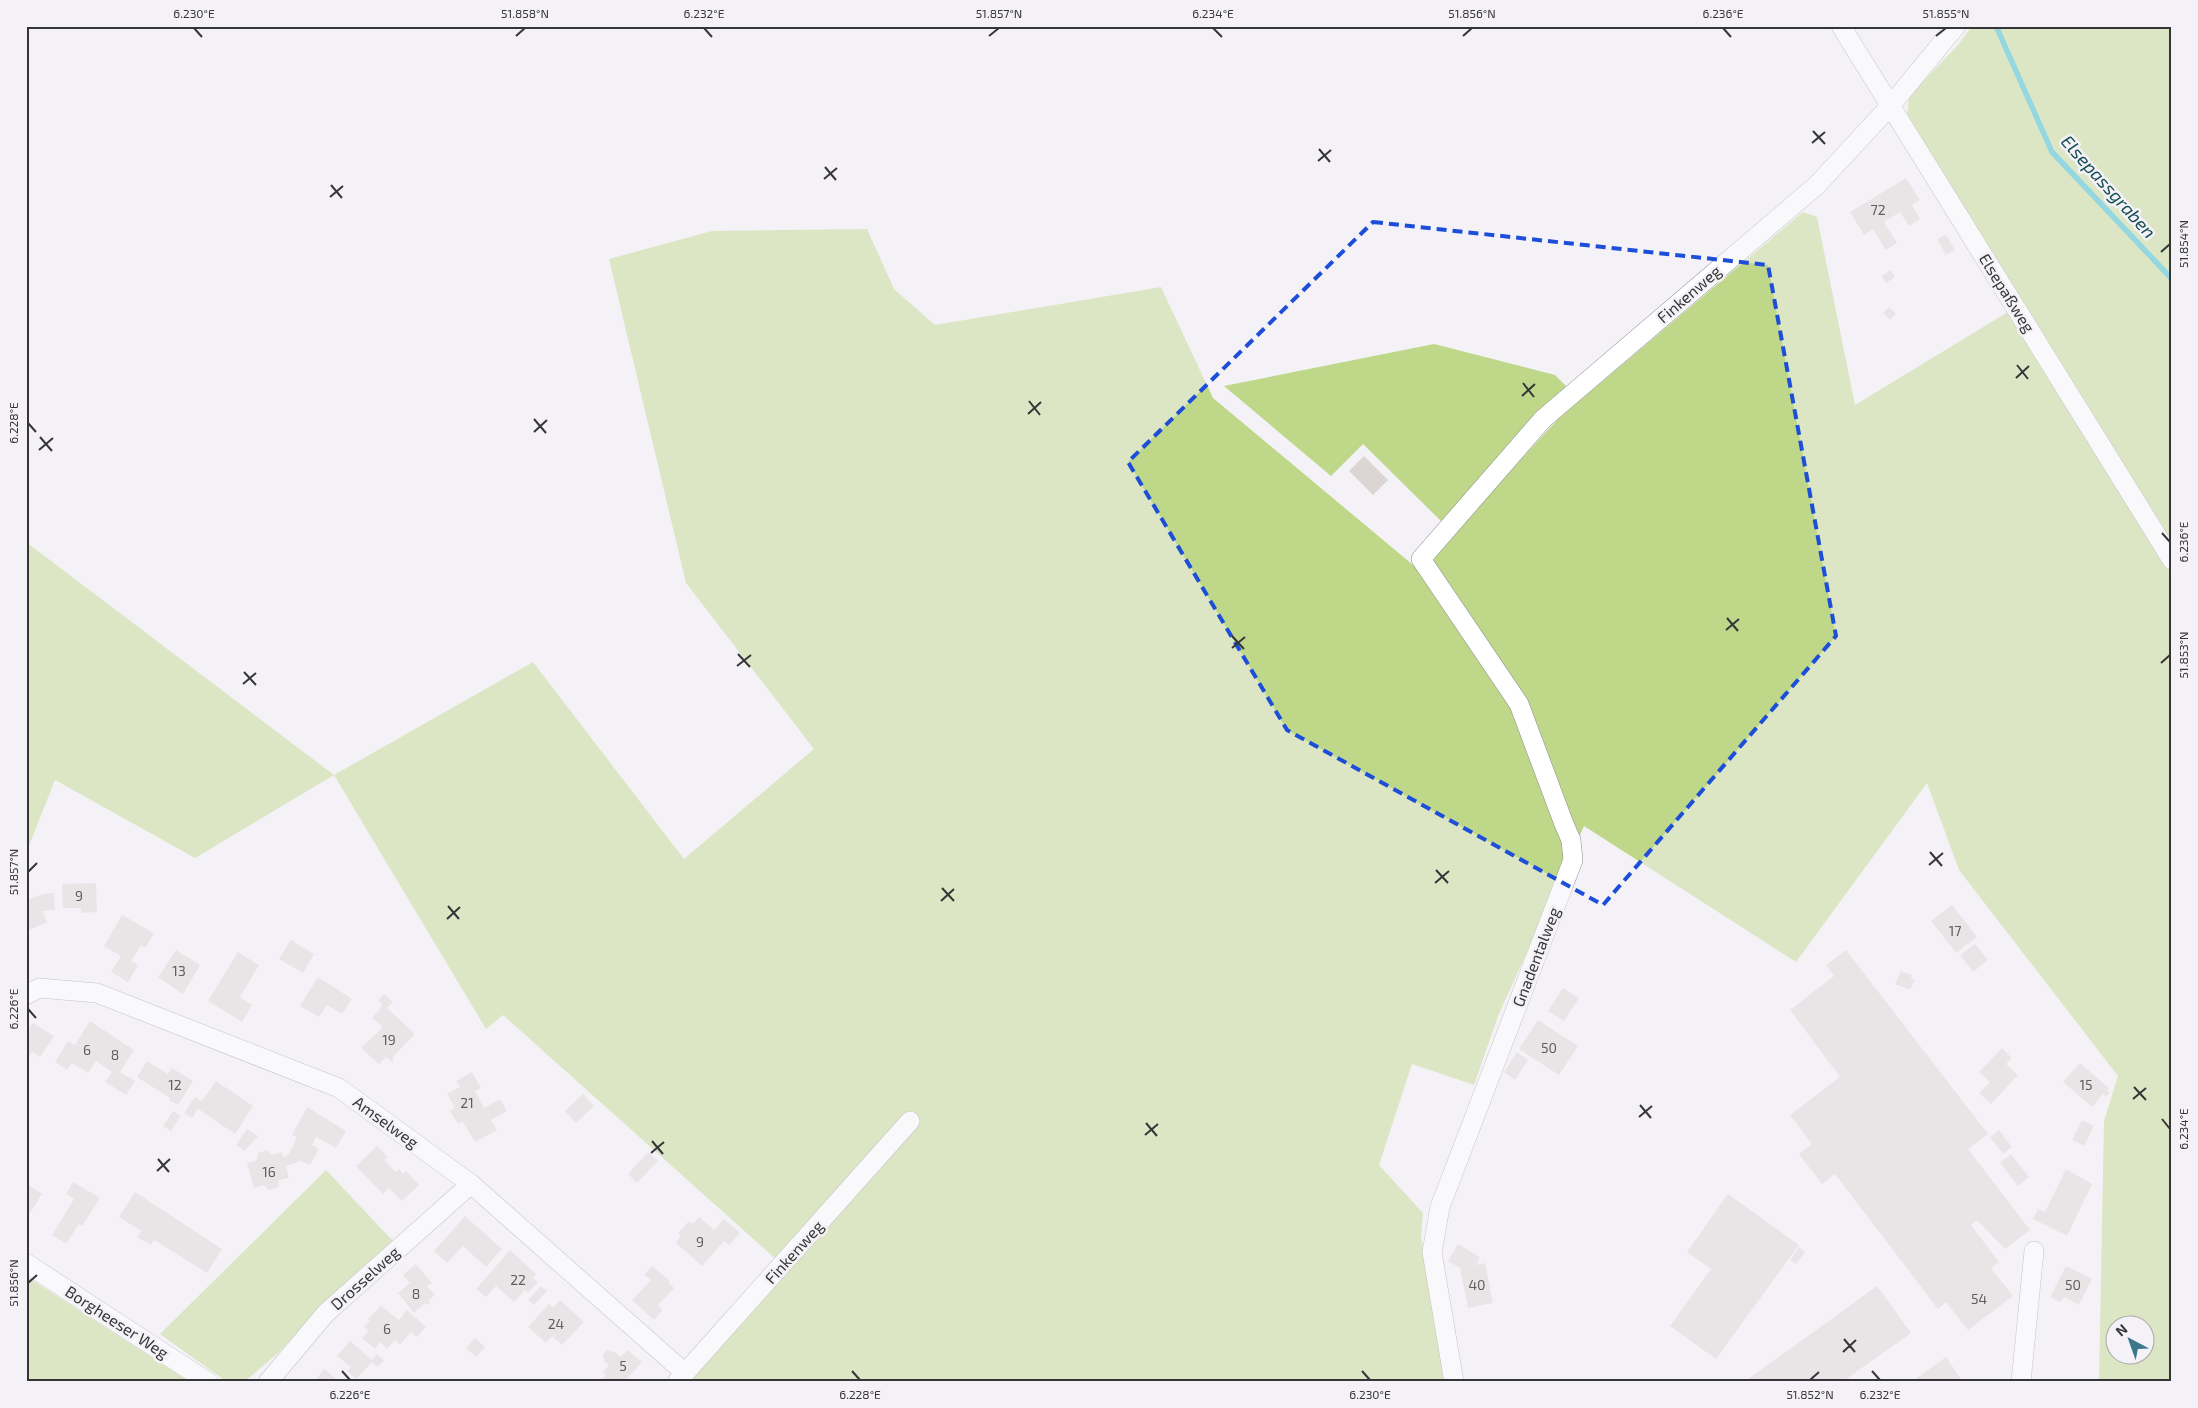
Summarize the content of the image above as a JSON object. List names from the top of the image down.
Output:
{
  "streets": {
    "street": [
      "Elsepaßweg",
      "Finkenweg",
      "Gnadentalweg",
      "Amselweg",
      "Drosselweg",
      "Borgheeser Weg"
    ]
  },
  "crossings": [
    ["Elsepaßweg", "Finkenweg"],
    ["Finkenweg", "Gnadentalweg"],
    ["Finkenweg", "Amselweg"],
    ["Amselweg", "Drosselweg"]
  ],
  "water": ["Elsepassgraben"],
  "house_numbers": [
    "72",
    "9",
    "17",
    "13",
    "19",
    "50",
    "6",
    "8",
    "12",
    "15",
    "21",
    "16",
    "9",
    "22",
    "40",
    "50",
    "8",
    "54",
    "24",
    "6",
    "5"
  ],
  "north": "top left",
  "coordinates": [
    "6.230°E",
    "51.858°N",
    "6.232°E",
    "51.857°N",
    "6.234°E",
    "51.856°N",
    "6.236°E",
    "51.855°N",
    "51.854°N",
    "6.228°E",
    "51.853°N",
    "6.226°E",
    "51.852°N"
  ]
}
